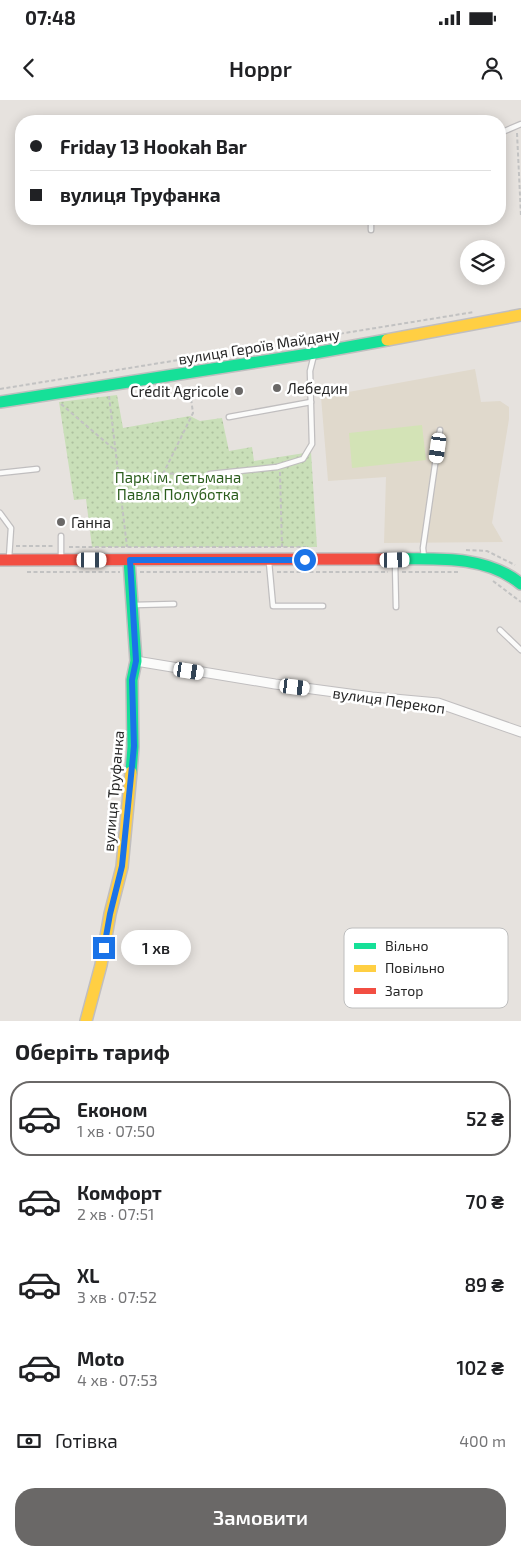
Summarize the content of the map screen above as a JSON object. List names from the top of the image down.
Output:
{
  "streets": {
    "main road": ["вулиця Героїв Майдану", "вулиця Труфанка"],
    "street": ["вулиця Перекоп"]
  },
  "crossings": [
    ["вулиця Перекоп", "вулиця Труфанка"]
  ],
  "parks": ["Парк ім. гетьмана Павла Полуботка"],
  "places": ["Лебедин", "Crédit Agricole", "Ганна"],
  "legend": ["Вільно", "Повільно", "Затор"],
  "page": {
    "status": "07:48",
    "header": "Hoppr",
    "banner": ["Friday 13 Hookah Bar", "вулиця Труфанка"],
    "bubble": "1 хв",
    "heading": "Оберіть тариф",
    "list": [
      {
        "name": "Економ",
        "note": "1 хв · 07:50",
        "value": "52 ₴"
      },
      {
        "name": "Комфорт",
        "note": "2 хв · 07:51",
        "value": "70 ₴"
      },
      {
        "name": "XL",
        "note": "3 хв · 07:52",
        "value": "89 ₴"
      },
      {
        "name": "Moto",
        "note": "4 хв · 07:53",
        "value": "102 ₴"
      }
    ],
    "pay": ["Готівка", "400 m"],
    "buttons": "Замовити"
  }
}
